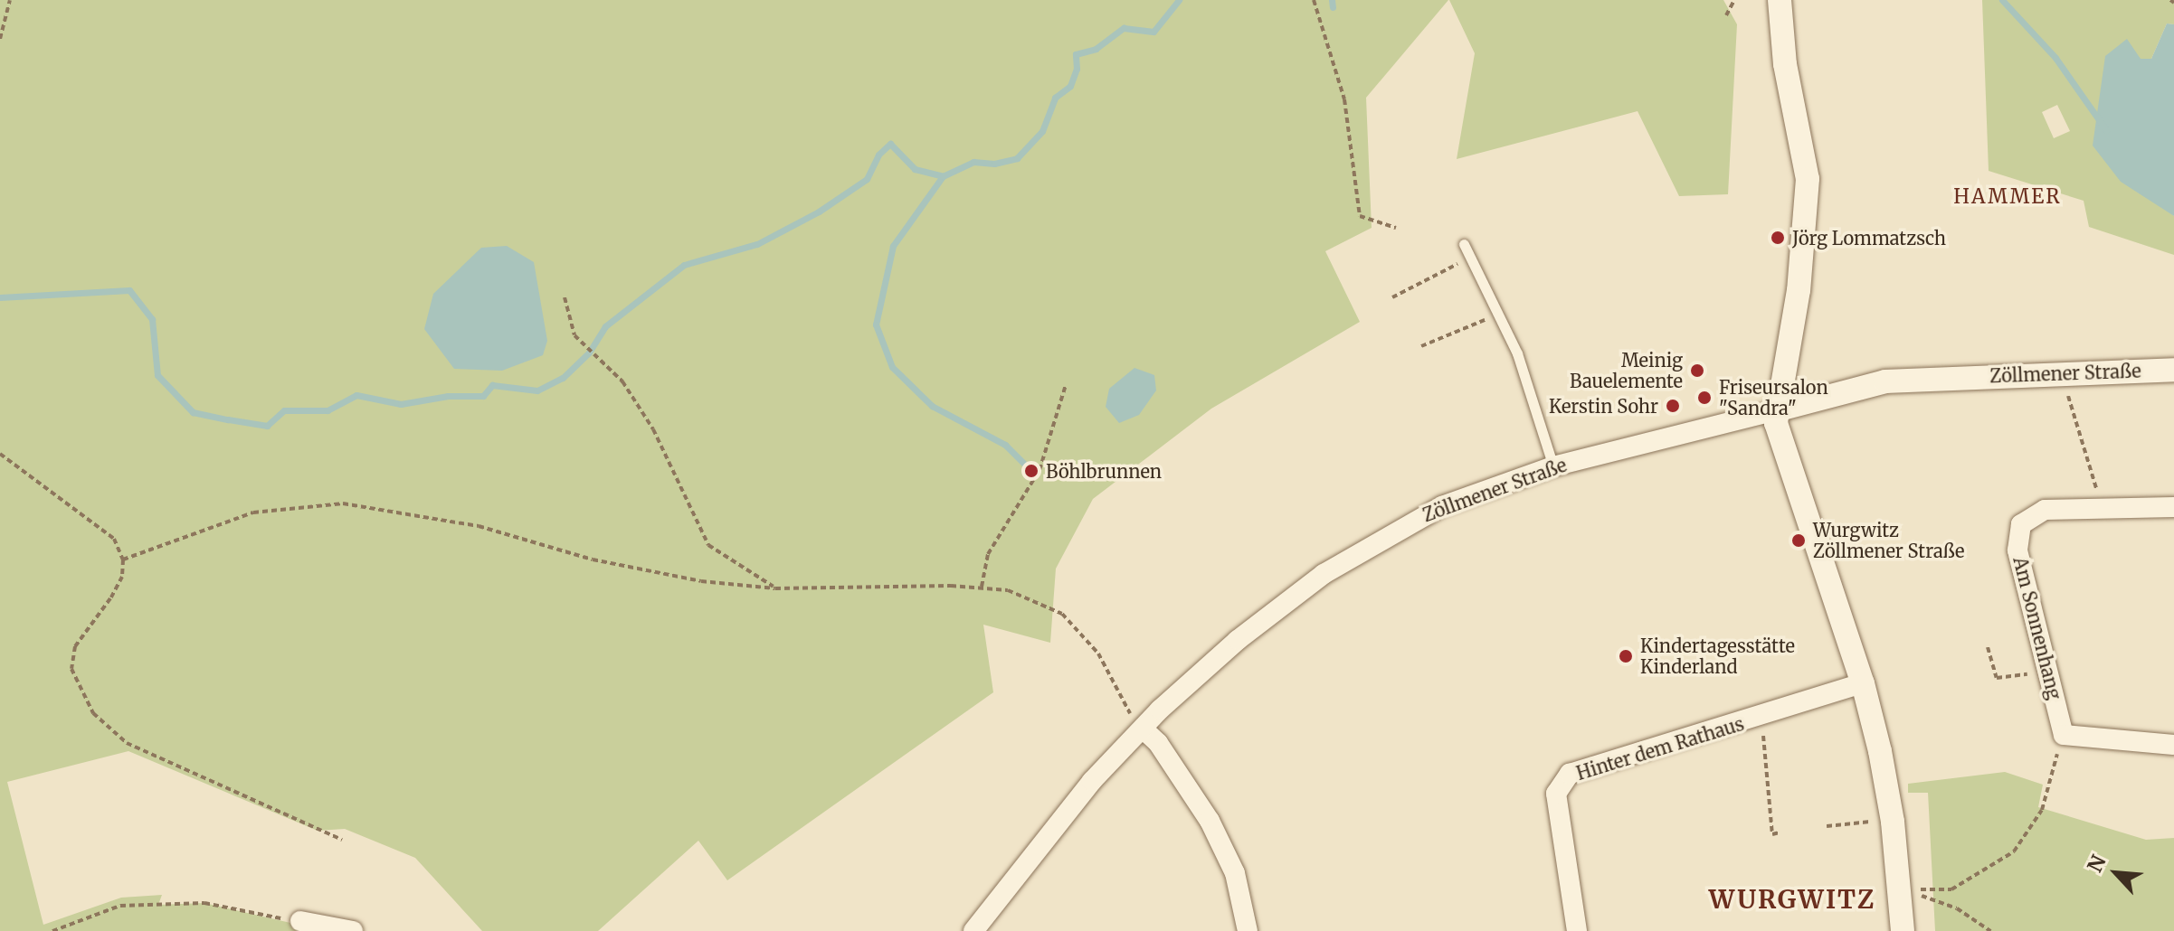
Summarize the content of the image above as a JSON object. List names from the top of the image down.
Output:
{
  "streets": {
    "street": ["Zöllmener Straße", "Am Sonnenhang", "Hinter dem Rathaus"]
  },
  "districts": ["HAMMER", "WURGWITZ"],
  "places": [
    "Jörg Lommatzsch",
    "Meinig Bauelemente",
    "Friseursalon \"Sandra\"",
    "Kerstin Sohr",
    "Böhlbrunnen",
    "Wurgwitz Zöllmener Straße",
    "Kindertagesstätte Kinderland"
  ],
  "north": "top left"
}
